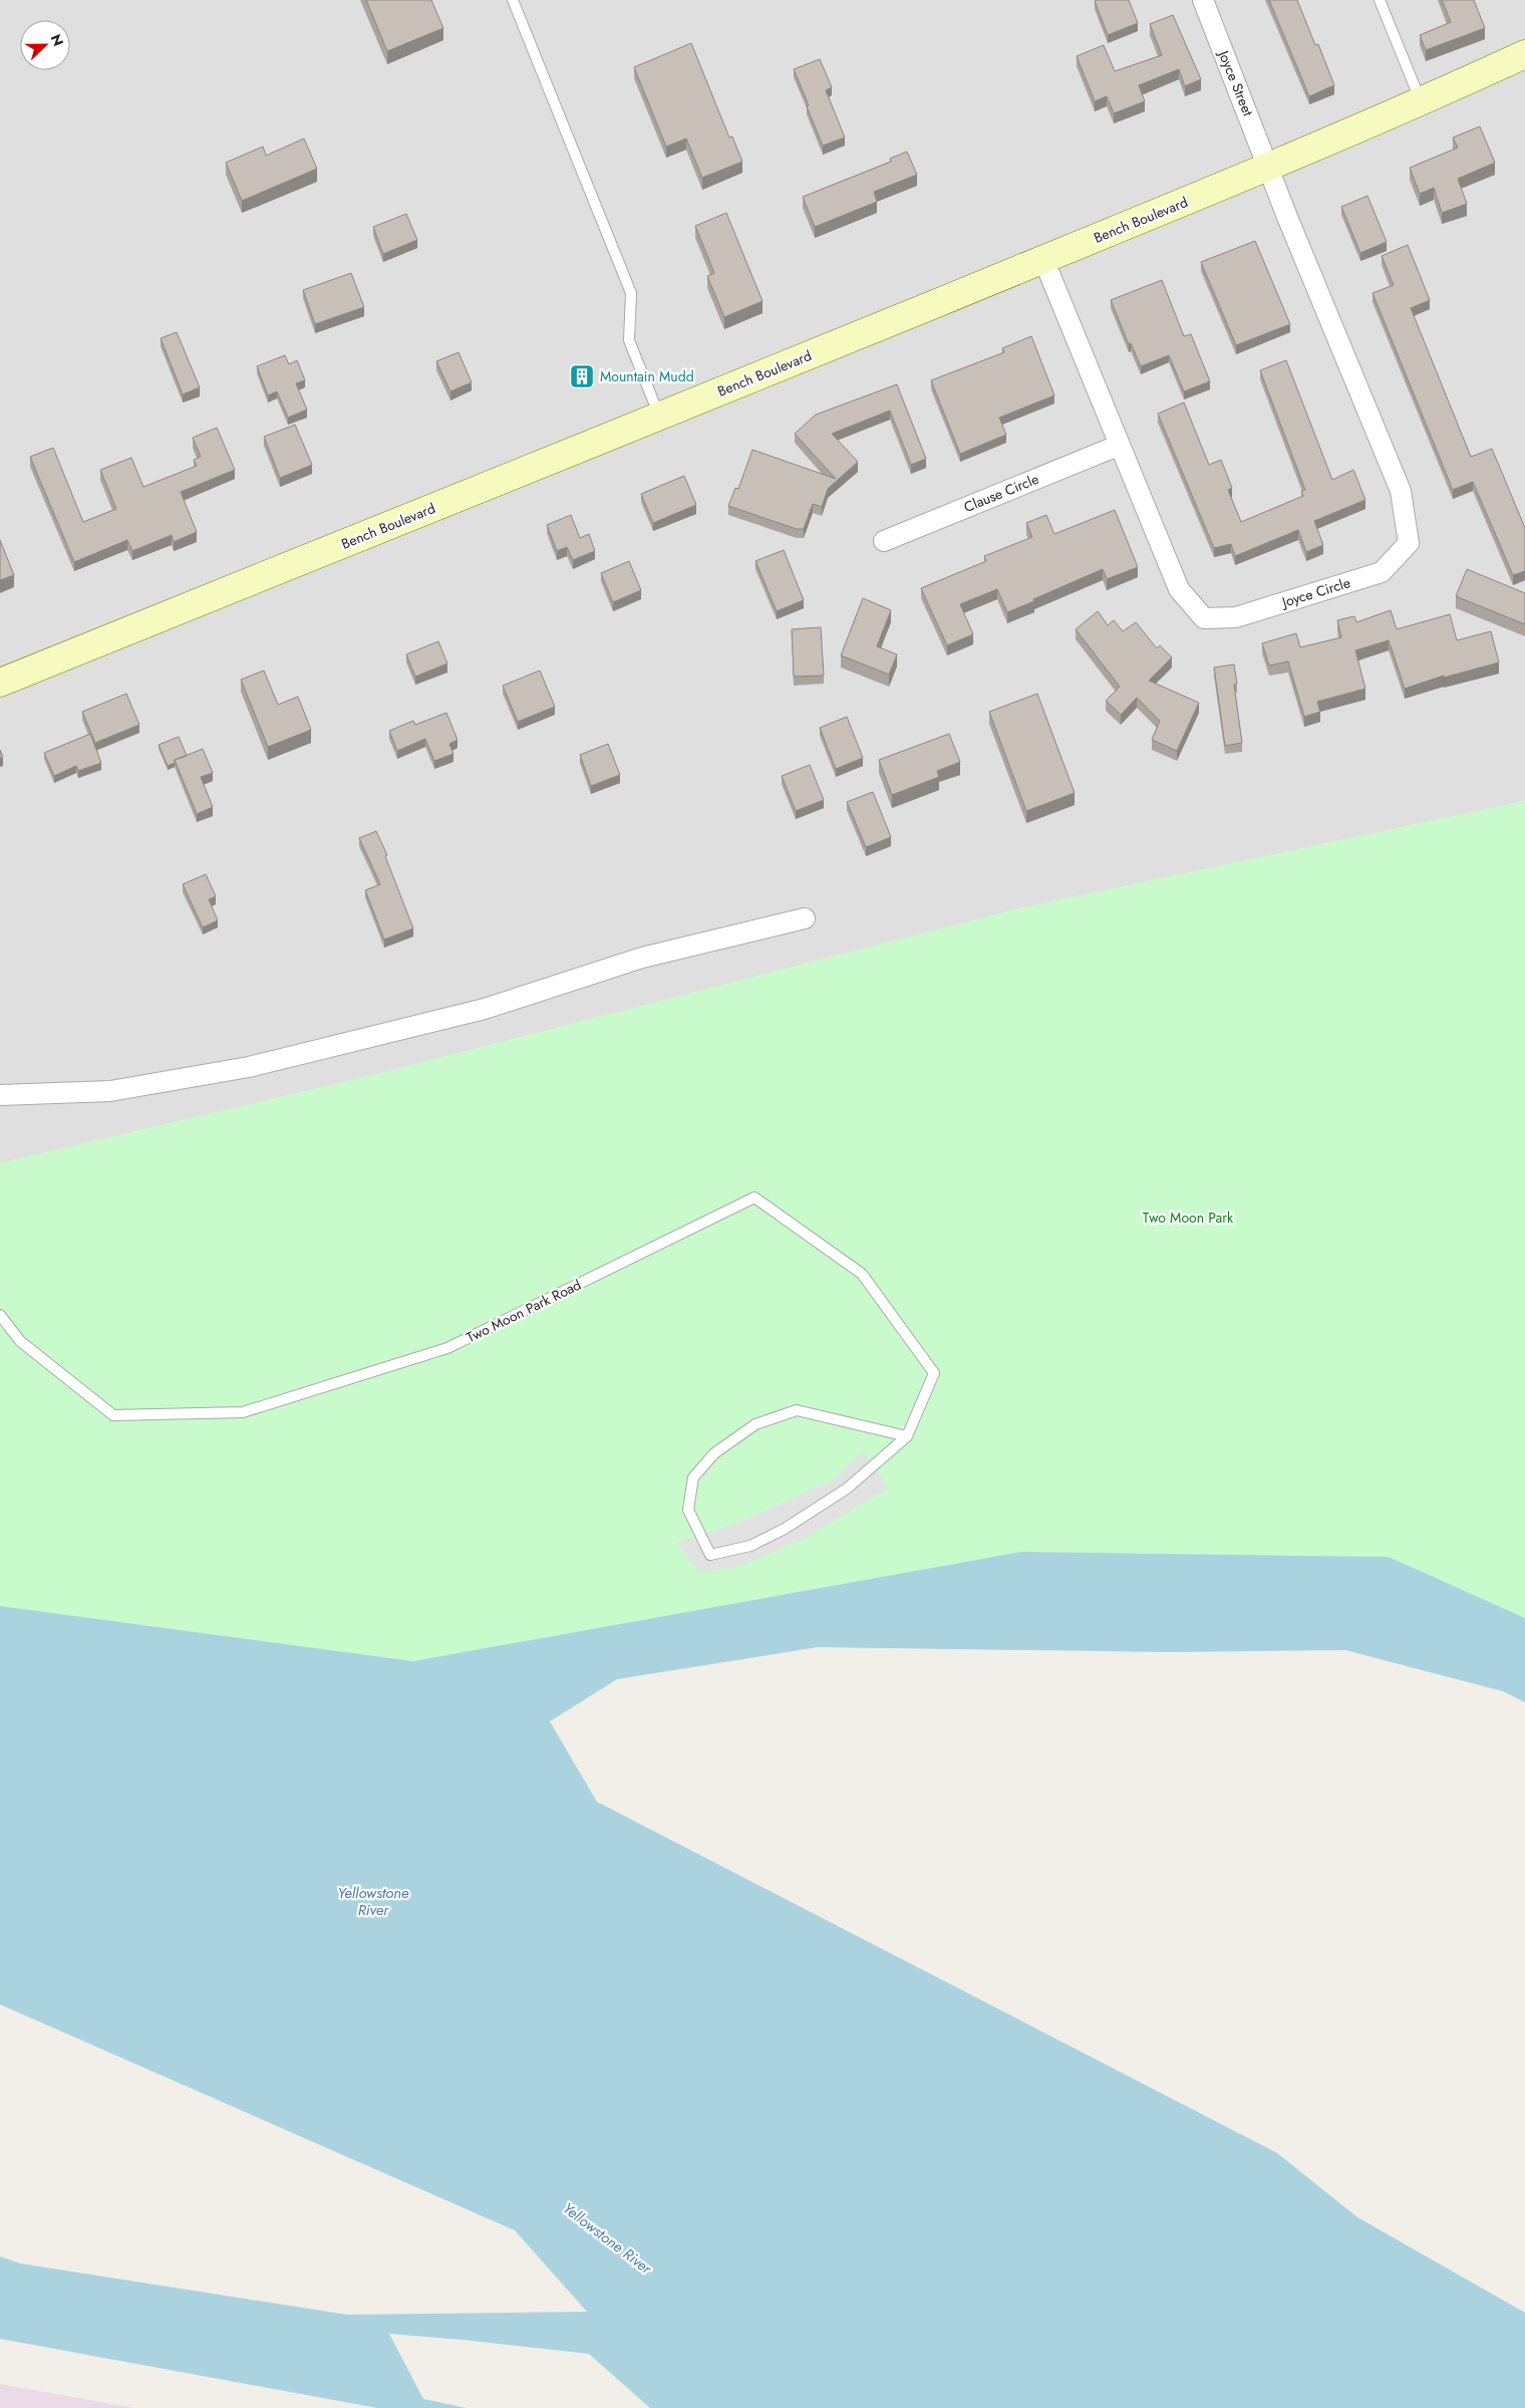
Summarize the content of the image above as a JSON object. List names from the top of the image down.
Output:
{
  "streets": {
    "main road": ["Bench Boulevard"],
    "street": ["Joyce Street", "Clause Circle", "Joyce Circle"],
    "lane": ["Two Moon Park Road"]
  },
  "crossings": [
    ["Joyce Street", "Bench Boulevard"],
    ["Joyce Street", "Joyce Circle"],
    ["Bench Boulevard", "Joyce Circle"],
    ["Clause Circle", "Joyce Circle"]
  ],
  "water": ["Yellowstone River"],
  "parks": ["Two Moon Park"],
  "places": {
    "building": ["Mountain Mudd"]
  },
  "north": "right"
}
